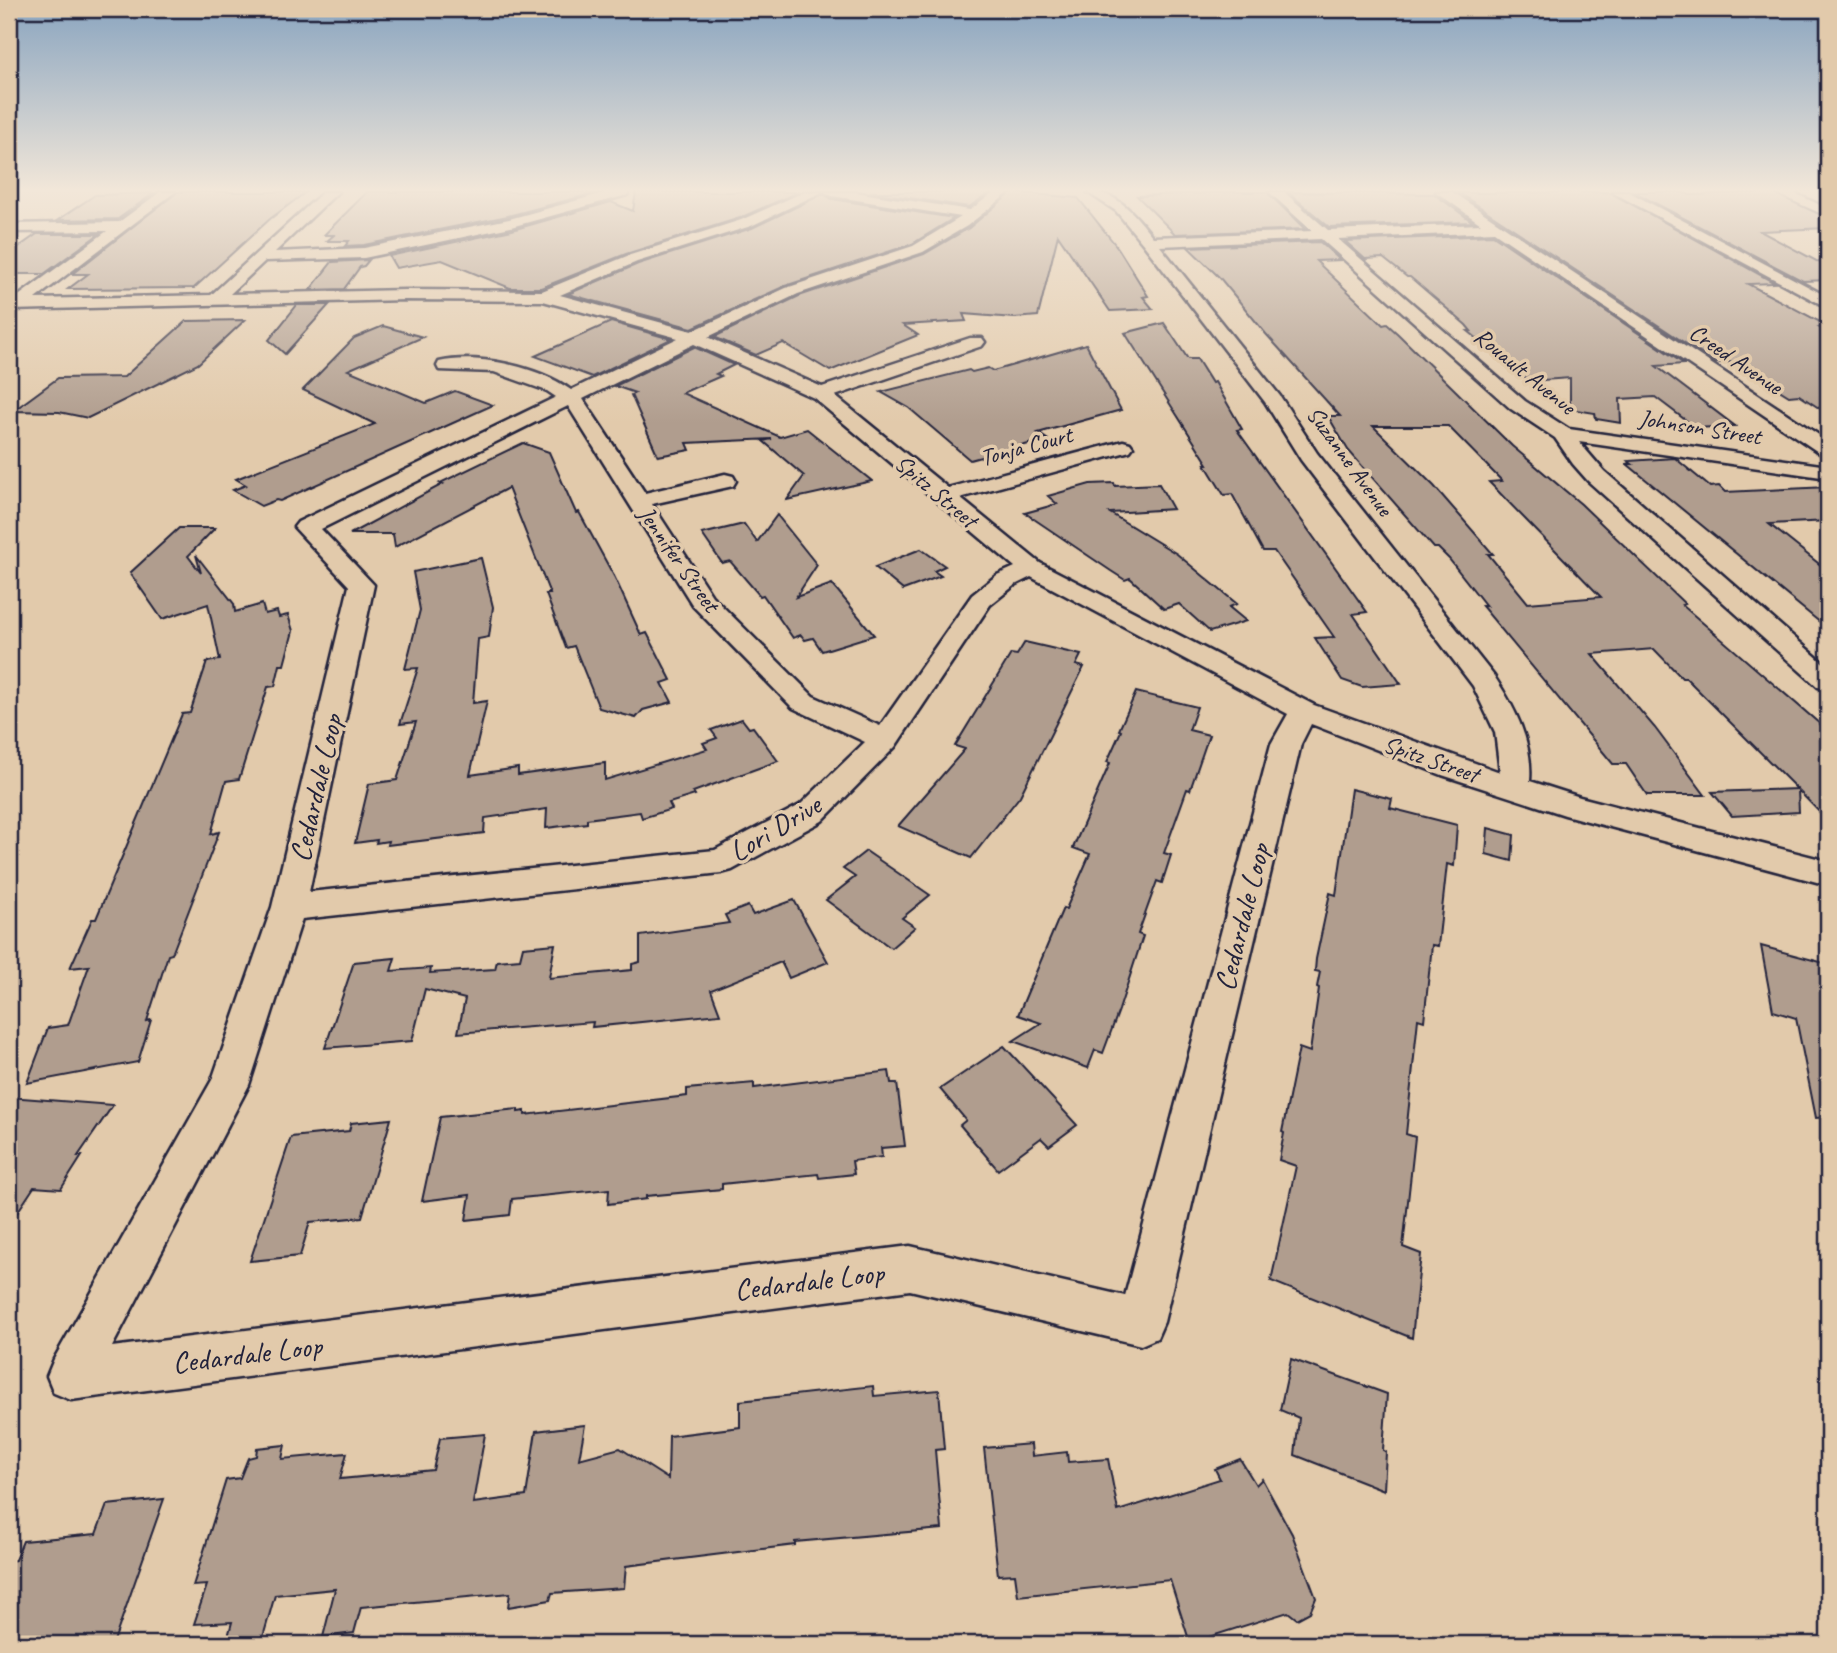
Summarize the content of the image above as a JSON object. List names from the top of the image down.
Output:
{
  "streets": {
    "street": [
      "Creed Avenue",
      "Rouault Avenue",
      "Johnson Street",
      "Tonja Court",
      "Suzanne Avenue",
      "Spitz Street",
      "Jennifer Street",
      "Cedardale Loop",
      "Lori Drive"
    ]
  },
  "crossings": [
    ["Rouault Avenue", "Johnson Street"],
    ["Tonja Court", "Spitz Street"],
    ["Suzanne Avenue", "Spitz Street"],
    ["Spitz Street", "Cedardale Loop"],
    ["Spitz Street", "Lori Drive"],
    ["Jennifer Street", "Cedardale Loop"],
    ["Jennifer Street", "Lori Drive"],
    ["Cedardale Loop", "Lori Drive"]
  ]
}
